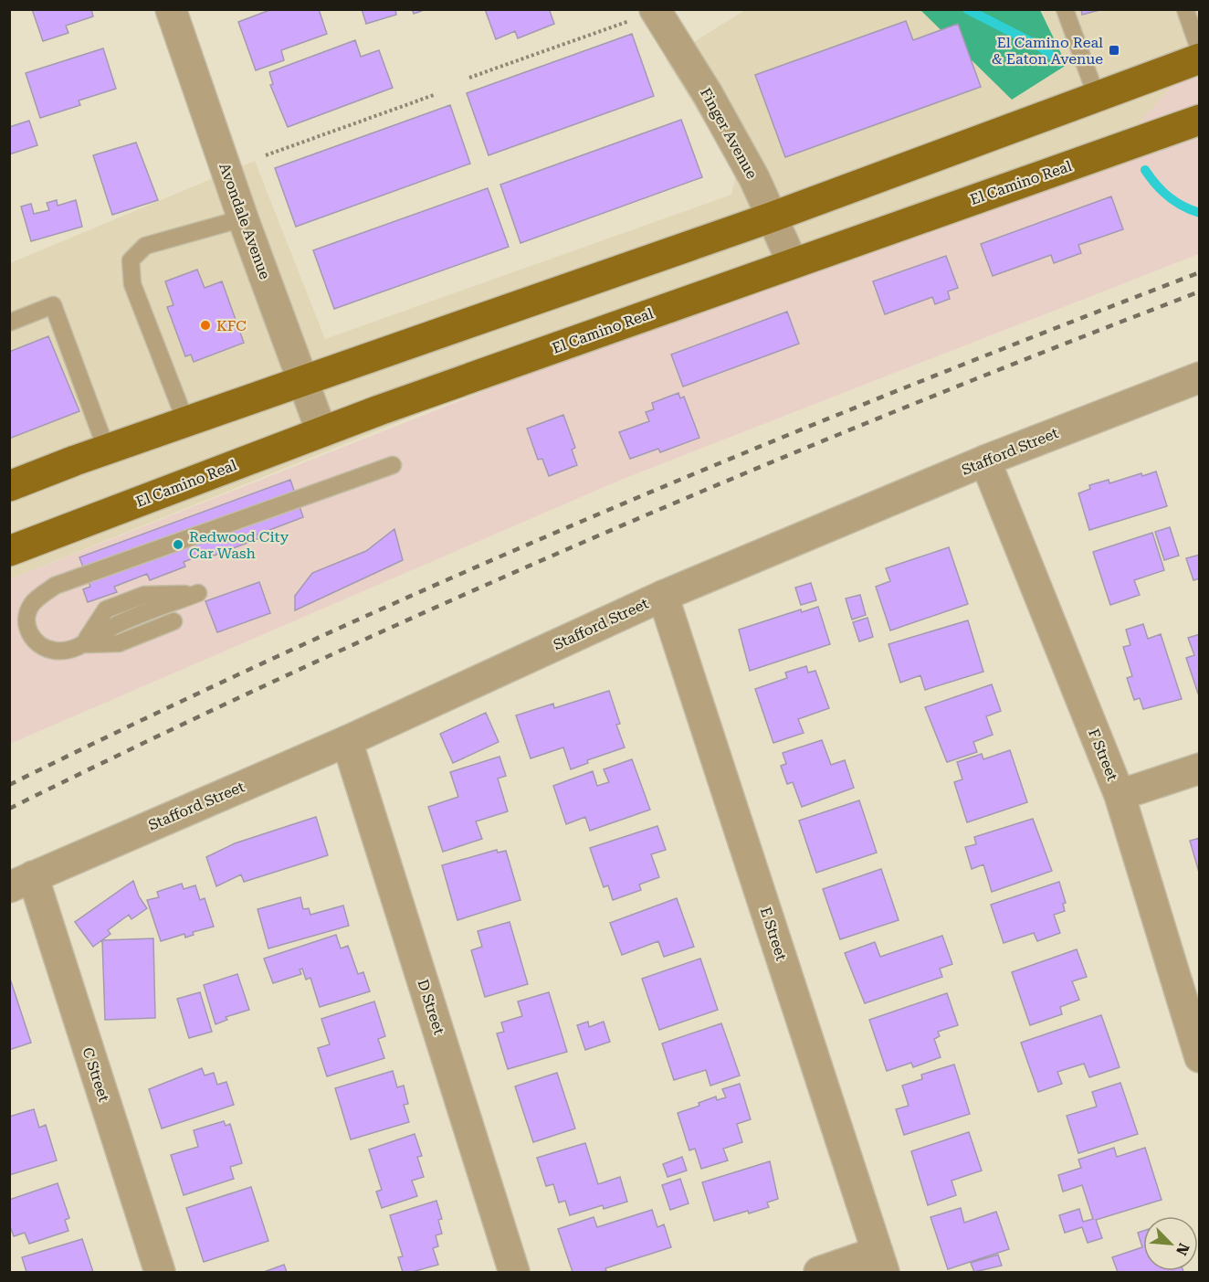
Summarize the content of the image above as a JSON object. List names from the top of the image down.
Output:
{
  "streets": {
    "main road": ["El Camino Real"],
    "street": [
      "Finger Avenue",
      "Avondale Avenue",
      "Stafford Street",
      "F Street",
      "E Street",
      "D Street",
      "C Street"
    ]
  },
  "crossings": [
    ["Finger Avenue", "El Camino Real"],
    ["El Camino Real", "Avondale Avenue"],
    ["Stafford Street", "F Street"],
    ["Stafford Street", "E Street"],
    ["Stafford Street", "D Street"],
    ["Stafford Street", "C Street"]
  ],
  "places": {
    "transit": ["El Camino Real & Eaton Avenue"],
    "other": ["KFC", "Redwood City Car Wash"]
  },
  "north": "bottom right"
}
